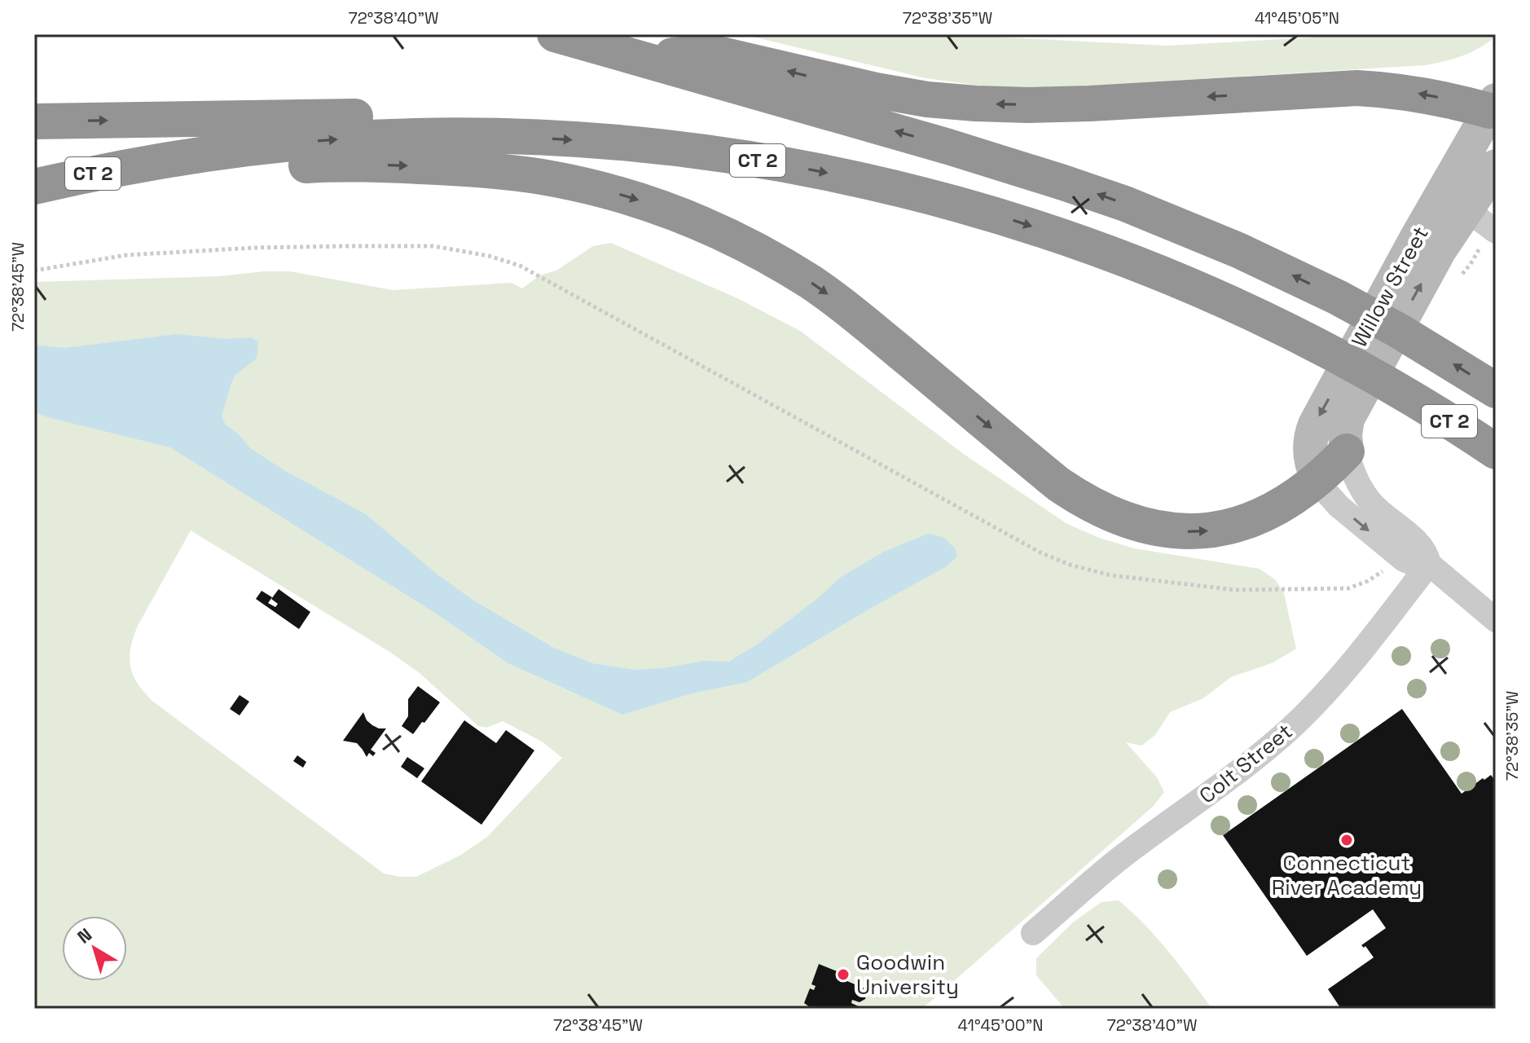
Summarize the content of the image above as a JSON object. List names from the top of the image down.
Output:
{
  "streets": {
    "highway": ["CT 2"],
    "main road": ["Willow Street"],
    "street": ["Colt Street"]
  },
  "places": ["Connecticut River Academy", "Goodwin University"],
  "north": "top left",
  "coordinates": [
    "72°38'40\"W",
    "72°38'35\"W",
    "41°45'05\"N",
    "72°38'45\"W",
    "41°45'00\"N"
  ]
}
